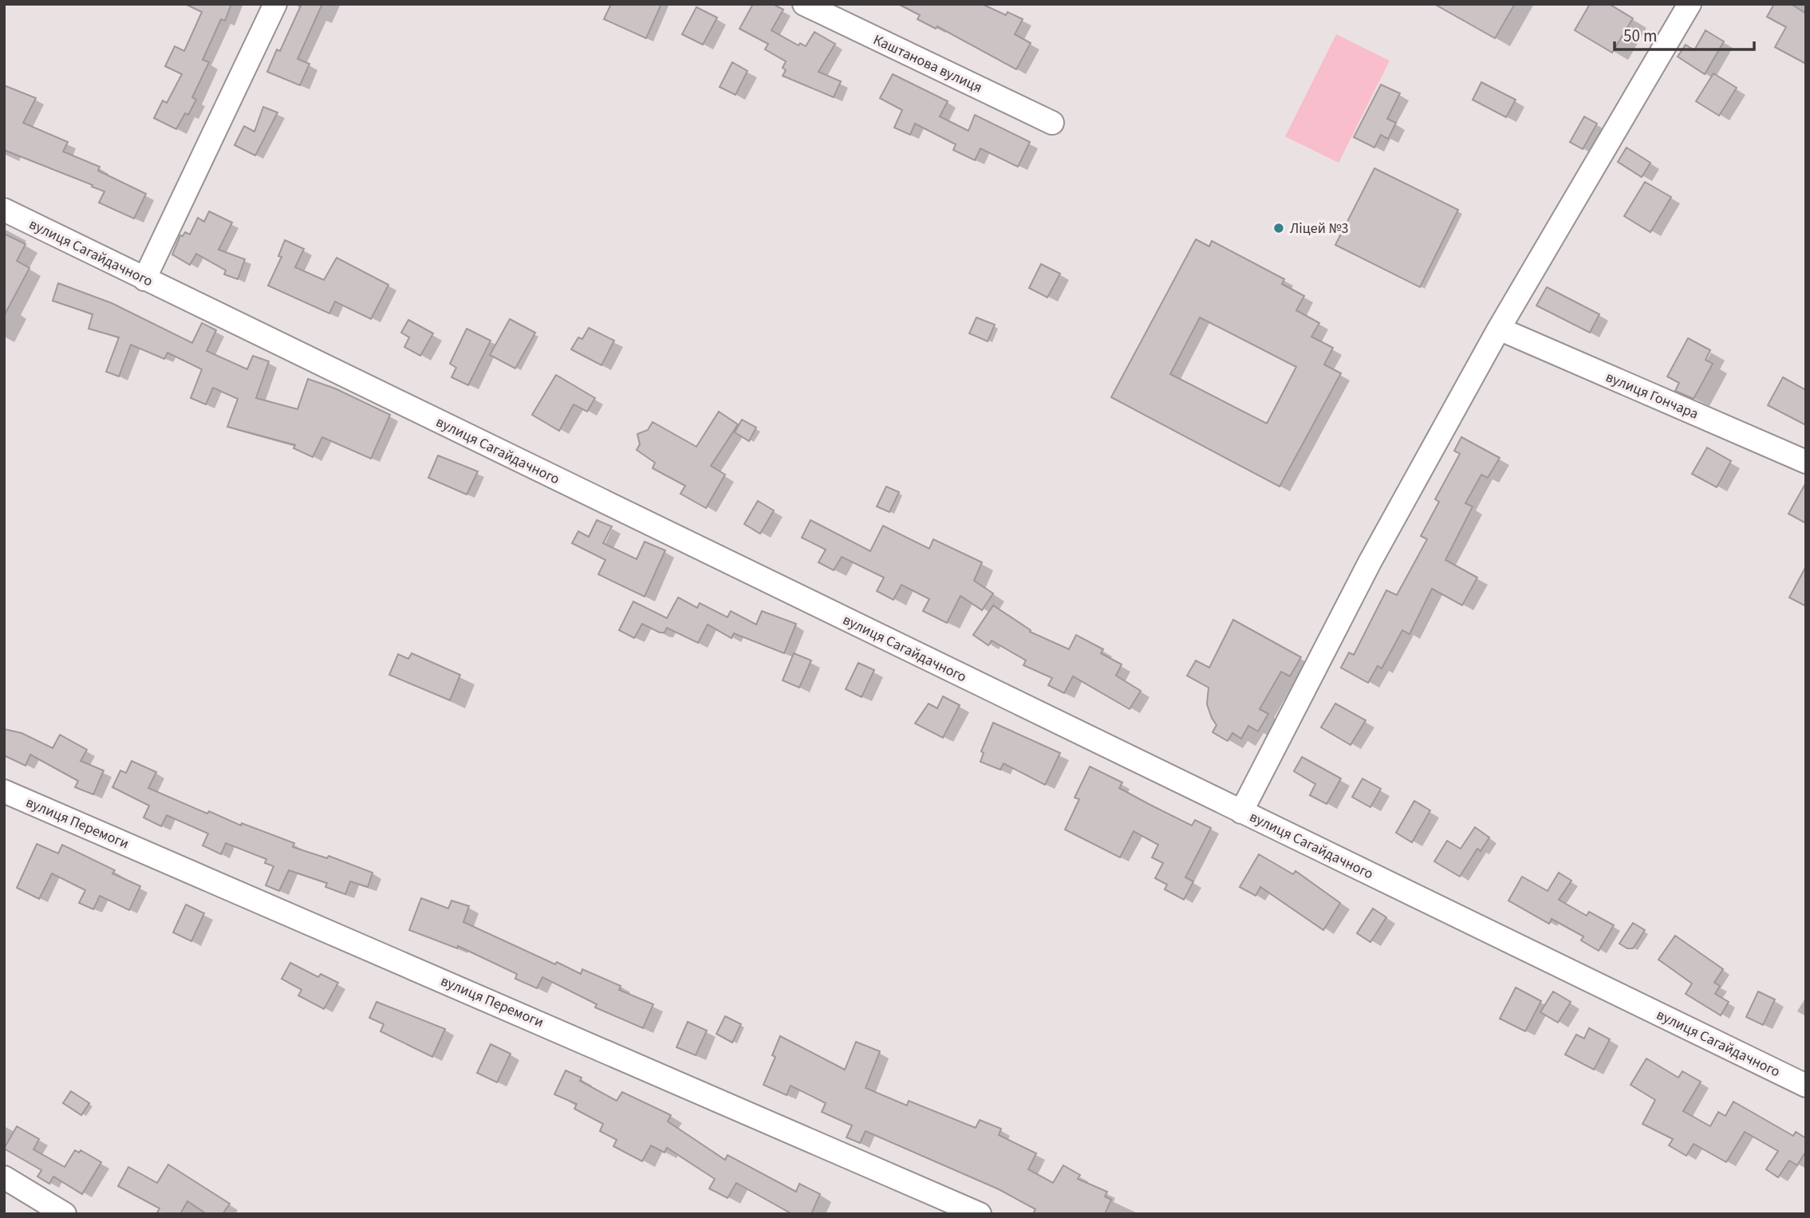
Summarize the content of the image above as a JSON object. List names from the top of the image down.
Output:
{
  "streets": {
    "street": [
      "Каштанова вулиця",
      "вулиця Сагайдачного",
      "вулиця Гончара",
      "вулиця Перемоги"
    ]
  },
  "places": ["Ліцей №3"],
  "scale_bar": "50 m"
}
